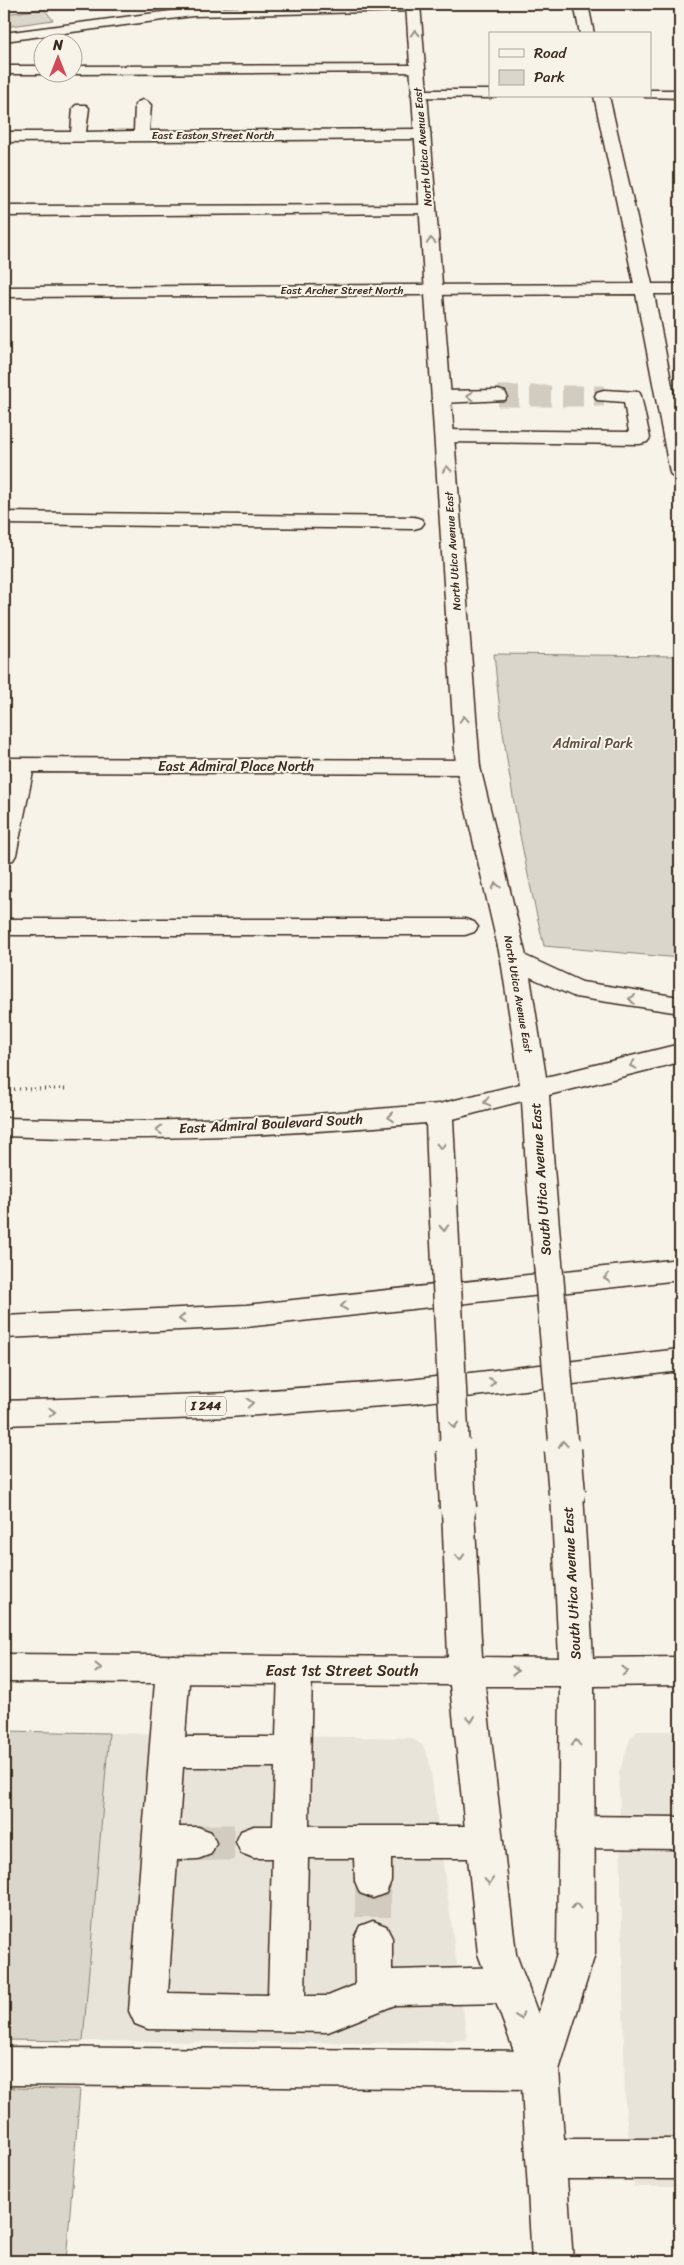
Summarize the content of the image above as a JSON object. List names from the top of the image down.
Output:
{
  "streets": {
    "main road": [
      "East Easton Street North",
      "North Utica Avenue East",
      "East Archer Street North",
      "East Admiral Place North",
      "East Admiral Boulevard South",
      "South Utica Avenue East",
      "I 244",
      "East 1st Street South"
    ]
  },
  "crossings": [
    ["East Easton Street North", "North Utica Avenue East"],
    ["North Utica Avenue East", "East Archer Street North"],
    ["North Utica Avenue East", "East Admiral Place North"],
    ["North Utica Avenue East", "East Admiral Boulevard South"],
    ["North Utica Avenue East", "South Utica Avenue East"],
    ["East Admiral Boulevard South", "South Utica Avenue East"],
    ["South Utica Avenue East", "East 1st Street South"]
  ],
  "one_way": ["North Utica Avenue East"],
  "parks": ["Admiral Park"],
  "legend": ["Road", "Park"],
  "north": "top"
}
